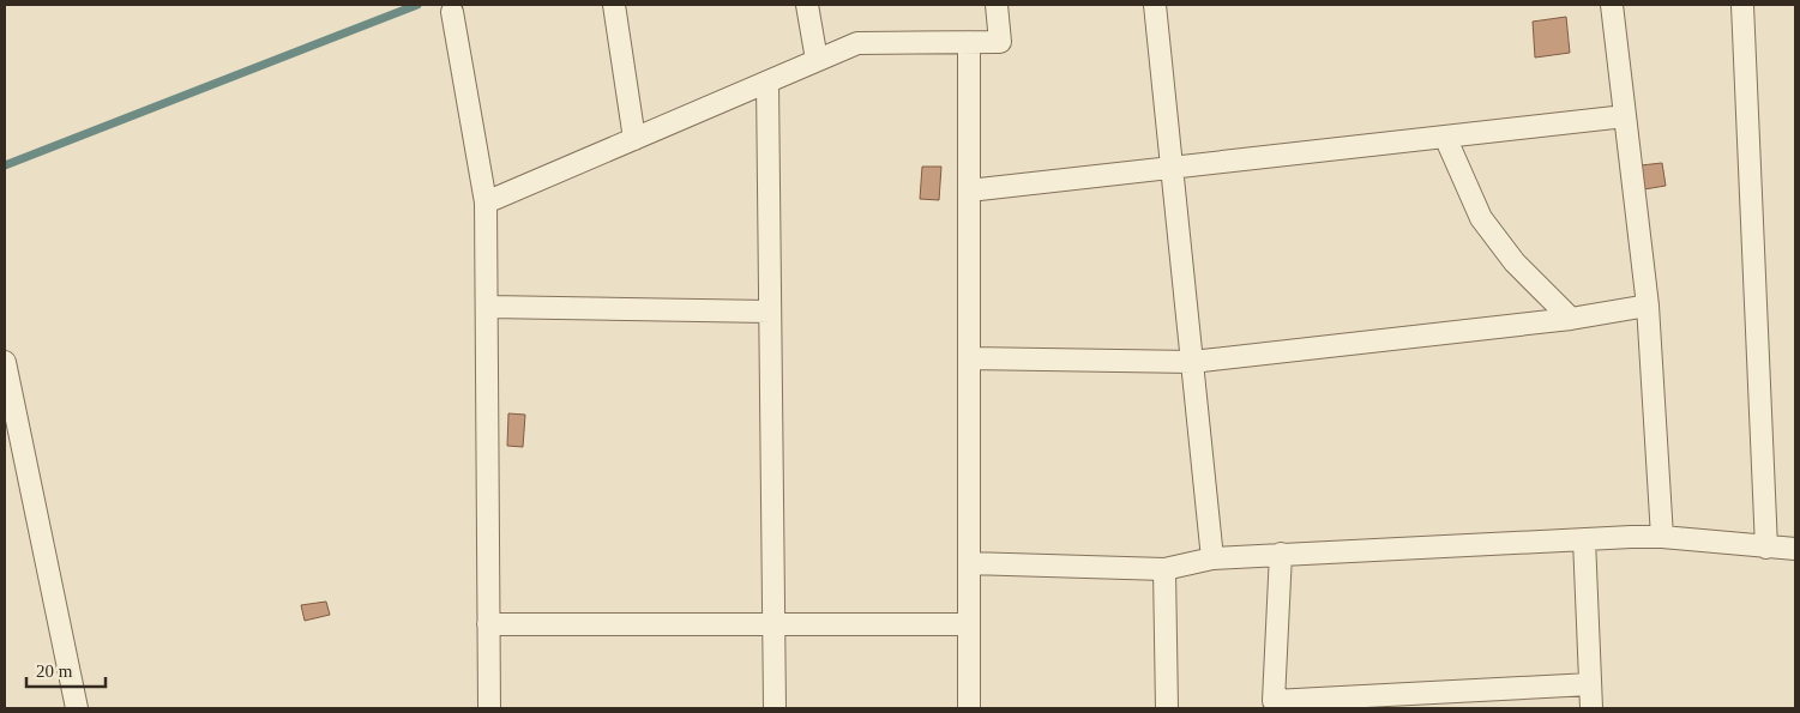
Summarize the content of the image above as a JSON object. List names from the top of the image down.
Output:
{
  "scale_bar": "20 m"
}
